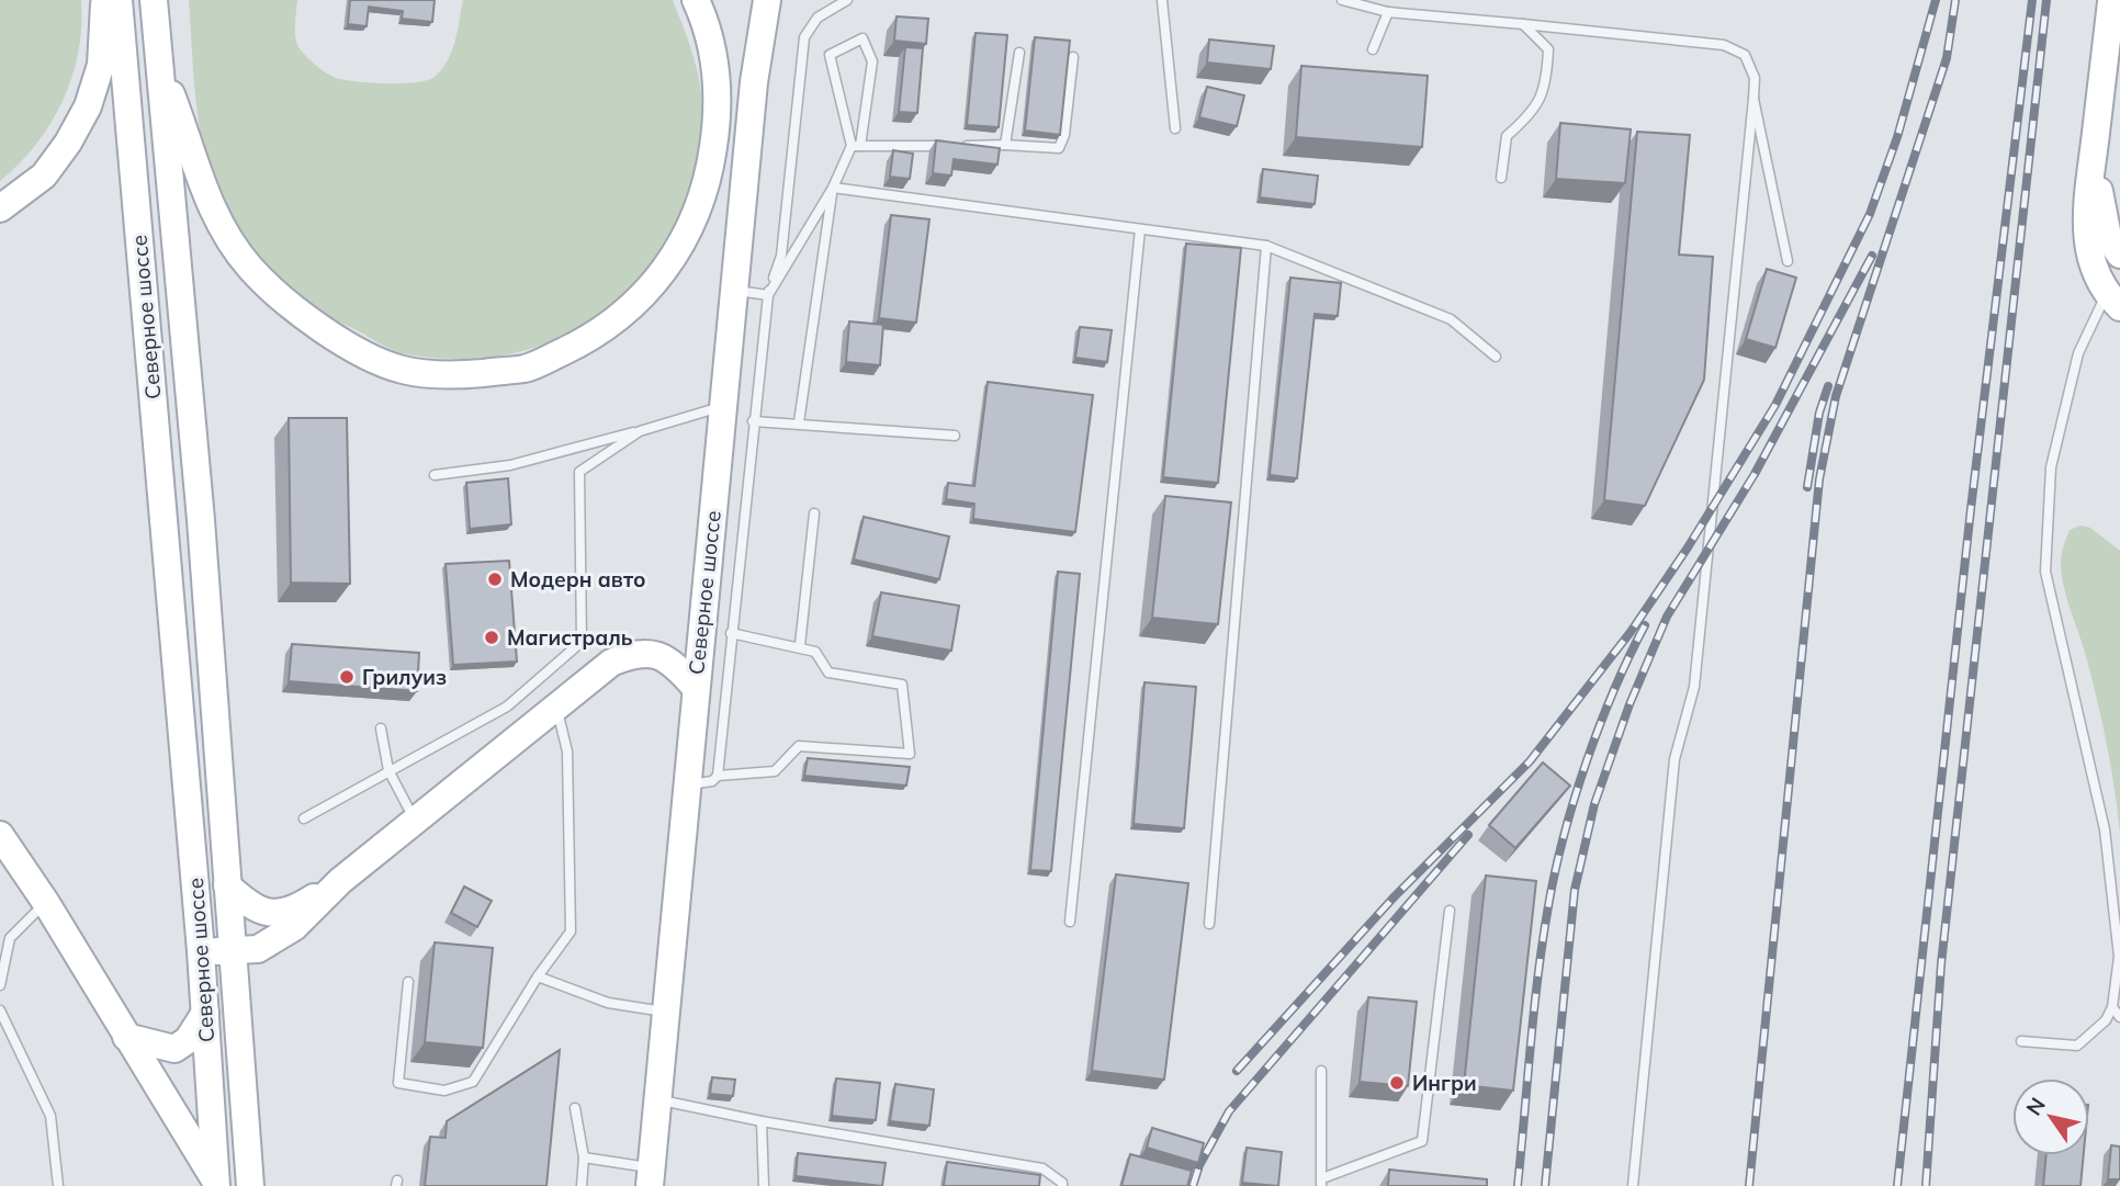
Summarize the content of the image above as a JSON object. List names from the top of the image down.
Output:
{
  "streets": {
    "main road": ["Северное шоссе"]
  },
  "places": [
    "Модерн авто",
    "Магистраль",
    "Грилуиз",
    "Ингри"
  ],
  "north": "top left"
}
